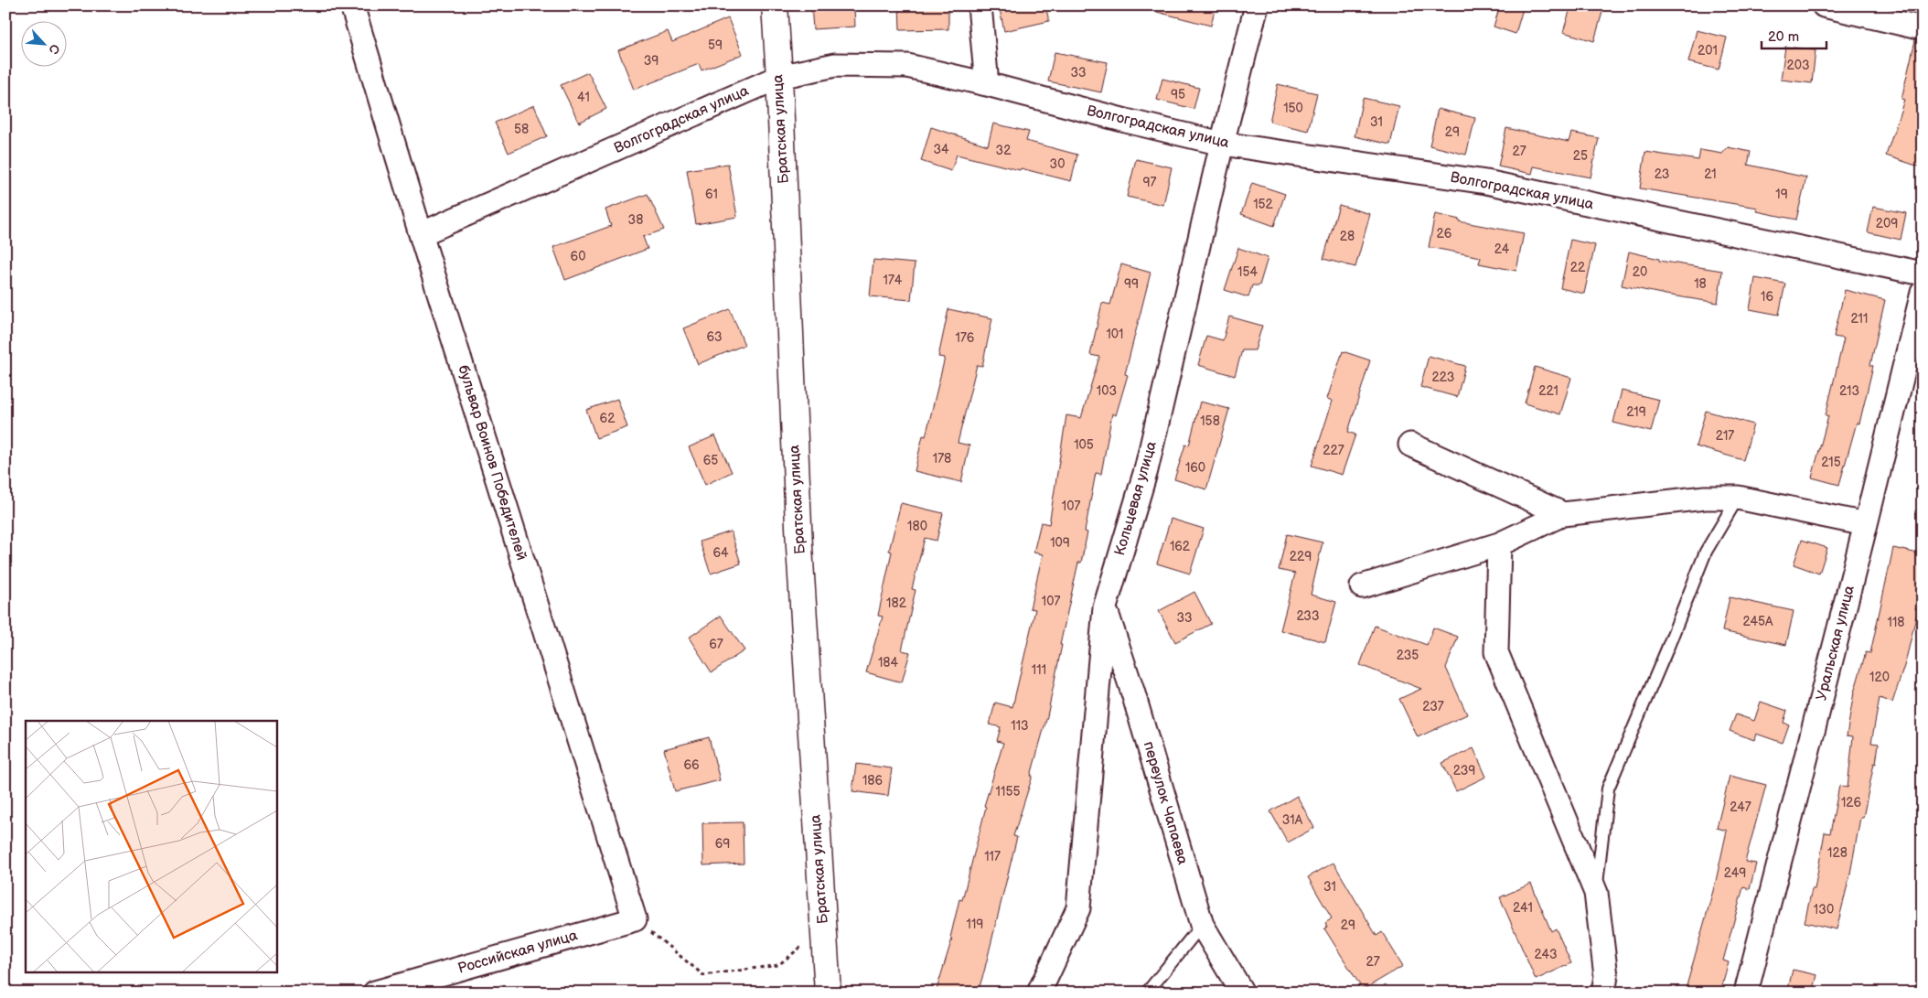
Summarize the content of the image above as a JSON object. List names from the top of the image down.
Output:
{
  "streets": {
    "main road": ["Братская улица"],
    "street": [
      "Волгоградская улица",
      "бульвар Воинов Победителей",
      "Кольцевая улица",
      "Уральская улица",
      "переулок Чапаева",
      "Российская улица"
    ]
  },
  "crossings": [
    ["Волгоградская улица", "Братская улица"],
    ["Волгоградская улица", "бульвар Воинов Победителей"],
    ["Волгоградская улица", "Кольцевая улица"],
    ["бульвар Воинов Победителей", "Российская улица"],
    ["Кольцевая улица", "переулок Чапаева"]
  ],
  "house_numbers": [
    "59",
    "201",
    "39",
    "203",
    "33",
    "95",
    "41",
    "150",
    "31",
    "58",
    "29",
    "34",
    "32",
    "27",
    "25",
    "30",
    "23",
    "21",
    "97",
    "61",
    "19",
    "152",
    "38",
    "209",
    "26",
    "28",
    "24",
    "60",
    "22",
    "154",
    "20",
    "174",
    "99",
    "18",
    "16",
    "211",
    "101",
    "63",
    "176",
    "223",
    "103",
    "221",
    "213",
    "219",
    "62",
    "158",
    "217",
    "105",
    "227",
    "178",
    "65",
    "215",
    "160",
    "107",
    "180",
    "109",
    "162",
    "64",
    "229",
    "107",
    "182",
    "233",
    "33",
    "245А",
    "118",
    "67",
    "235",
    "184",
    "111",
    "120",
    "237",
    "113",
    "66",
    "239",
    "186",
    "1155",
    "126",
    "247",
    "31А",
    "69",
    "128",
    "117",
    "249",
    "31",
    "241",
    "130",
    "119",
    "29",
    "243",
    "27"
  ],
  "scale_bar": "20 m",
  "north": "bottom right"
}
